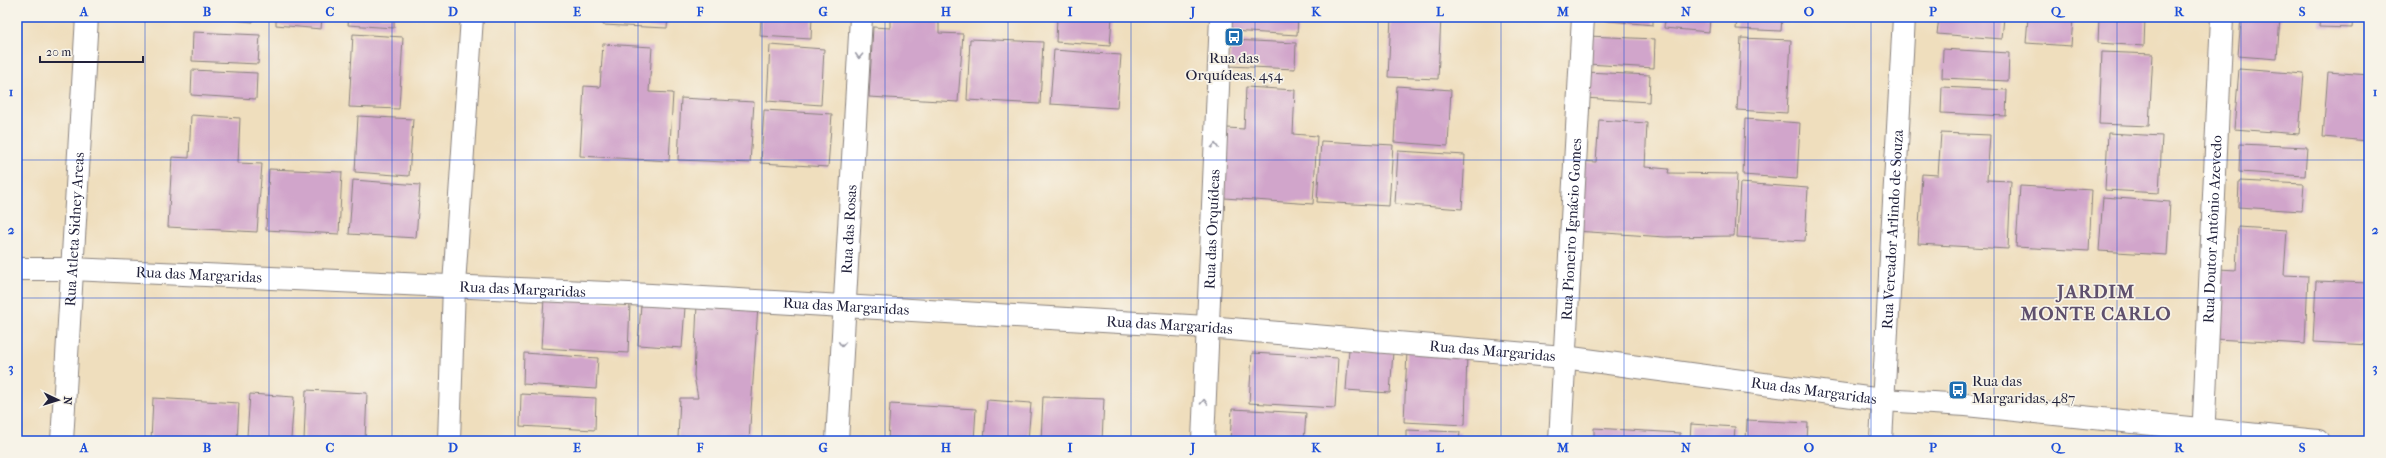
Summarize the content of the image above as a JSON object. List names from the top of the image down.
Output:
{
  "streets": {
    "street": [
      "Rua Atleta Sidney Areas",
      "Rua das Rosas",
      "Rua das Orquídeas",
      "Rua Pioneiro Ignácio Gomes",
      "Rua Vereador Arlindo de Souza",
      "Rua Doutor Antônio Azevedo",
      "Rua das Margaridas"
    ]
  },
  "crossings": [
    ["Rua Atleta Sidney Areas", "Rua das Margaridas"],
    ["Rua das Rosas", "Rua das Margaridas"],
    ["Rua das Orquídeas", "Rua das Margaridas"],
    ["Rua Pioneiro Ignácio Gomes", "Rua das Margaridas"],
    ["Rua Vereador Arlindo de Souza", "Rua das Margaridas"],
    ["Rua Doutor Antônio Azevedo", "Rua das Margaridas"]
  ],
  "one_way": ["Rua das Rosas", "Rua das Orquídeas"],
  "districts": ["JARDIM MONTE CARLO"],
  "places": {
    "bus stop": ["Rua das Orquídeas, 454", "Rua das Margaridas, 487"]
  },
  "scale_bar": "20 m",
  "north": "right",
  "grid": {
    "columns": [
      "A",
      "B",
      "C",
      "D",
      "E",
      "F",
      "G",
      "H",
      "I",
      "J",
      "K",
      "L",
      "M",
      "N",
      "O",
      "P",
      "Q",
      "R",
      "S"
    ],
    "rows": ["1", "2", "3"]
  }
}
